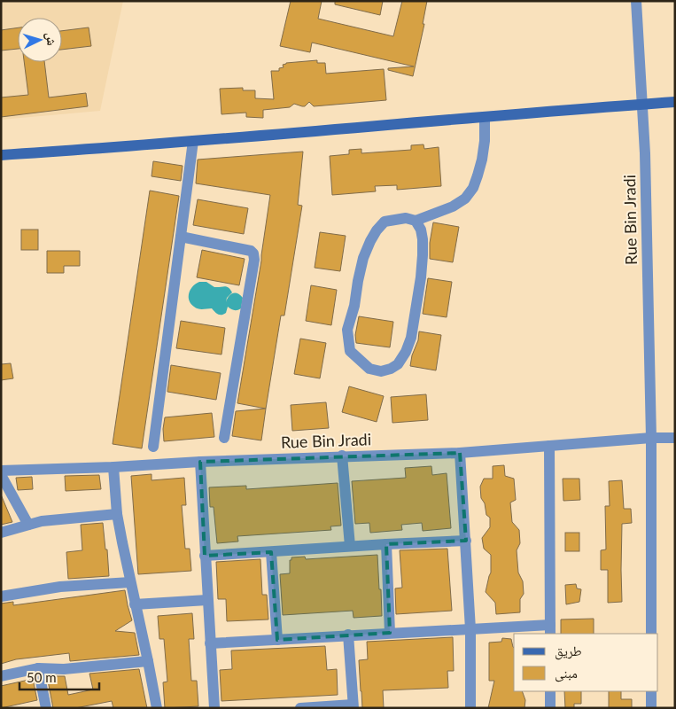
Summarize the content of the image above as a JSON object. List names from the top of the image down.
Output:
{
  "streets": {
    "street": ["Rue Bin Jradi"]
  },
  "legend": ["طريق", "مبنى"],
  "scale_bar": "50 m",
  "north": "right"
}
